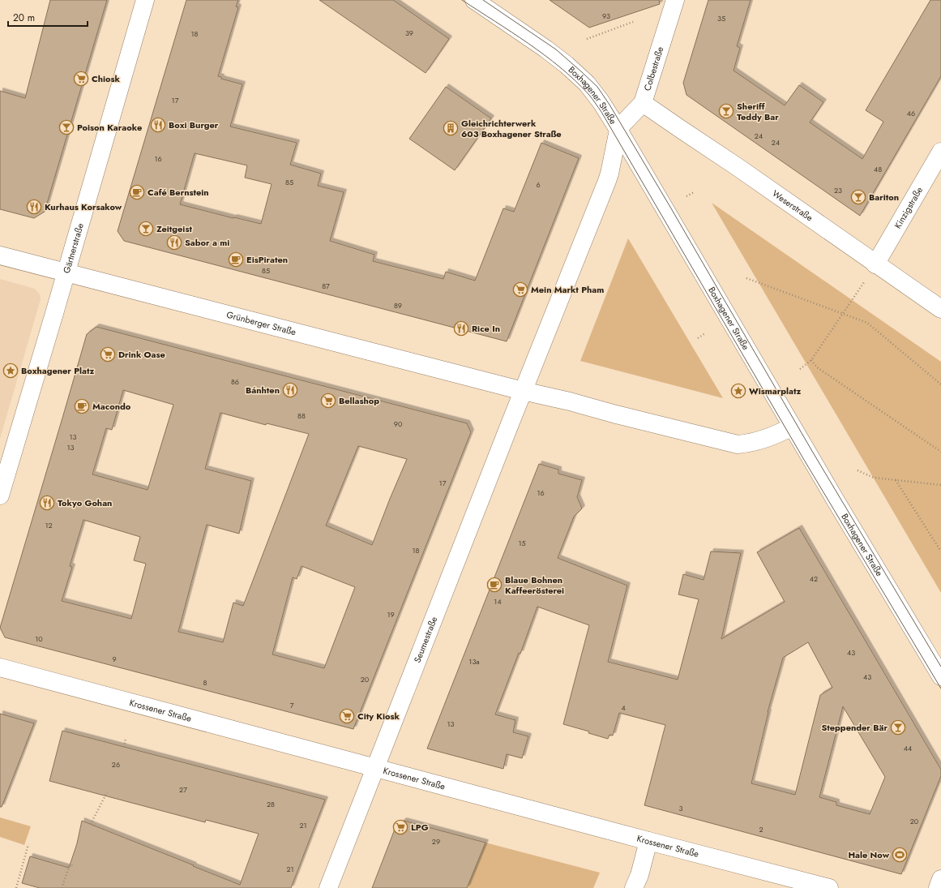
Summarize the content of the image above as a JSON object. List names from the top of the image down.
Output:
{
  "streets": {
    "street": [
      "Colbestraße",
      "Boxhagener Straße",
      "Weserstraße",
      "Kinzigstraße",
      "Gärtnerstraße",
      "Grünberger Straße",
      "Seumestraße",
      "Krossener Straße"
    ]
  },
  "crossings": [
    ["Colbestraße", "Boxhagener Straße"],
    ["Colbestraße", "Weserstraße"],
    ["Weserstraße", "Kinzigstraße"],
    ["Gärtnerstraße", "Grünberger Straße"],
    ["Grünberger Straße", "Seumestraße"],
    ["Seumestraße", "Krossener Straße"]
  ],
  "places": {
    "supermarket": [
      "Chiosk",
      "Mein Markt Pham",
      "Drink Oase",
      "Bellashop",
      "City Kiosk",
      "LPG"
    ],
    "bar": [
      "Sheriff Teddy Bar",
      "Poison Karaoke",
      "Bariton",
      "Zeitgeist",
      "Steppender Bär"
    ],
    "restaurant": [
      "Boxi Burger",
      "Kurhaus Korsakow",
      "Sabor a mi",
      "Rice In",
      "Bánhten",
      "Tokyo Gohan"
    ],
    "building": ["Gleichrichterwerk 603 Boxhagener Straße"],
    "cafe": [
      "Café Bernstein",
      "EisPiraten",
      "Macondo",
      "Blaue Bohnen Kaffeerösterei"
    ],
    "place": ["Boxhagener Platz", "Wismarplatz"],
    "sports": ["Hale Now"]
  },
  "house_numbers": [
    "93",
    "35",
    "39",
    "18",
    "17",
    "46",
    "24",
    "24",
    "16",
    "48",
    "85",
    "6",
    "23",
    "85",
    "87",
    "89",
    "86",
    "88",
    "90",
    "13",
    "13",
    "17",
    "16",
    "12",
    "15",
    "18",
    "42",
    "14",
    "19",
    "10",
    "43",
    "9",
    "13a",
    "43",
    "20",
    "8",
    "7",
    "4",
    "13",
    "44",
    "26",
    "27",
    "28",
    "3",
    "20",
    "21",
    "2",
    "29",
    "21"
  ],
  "scale_bar": "20 m"
}
